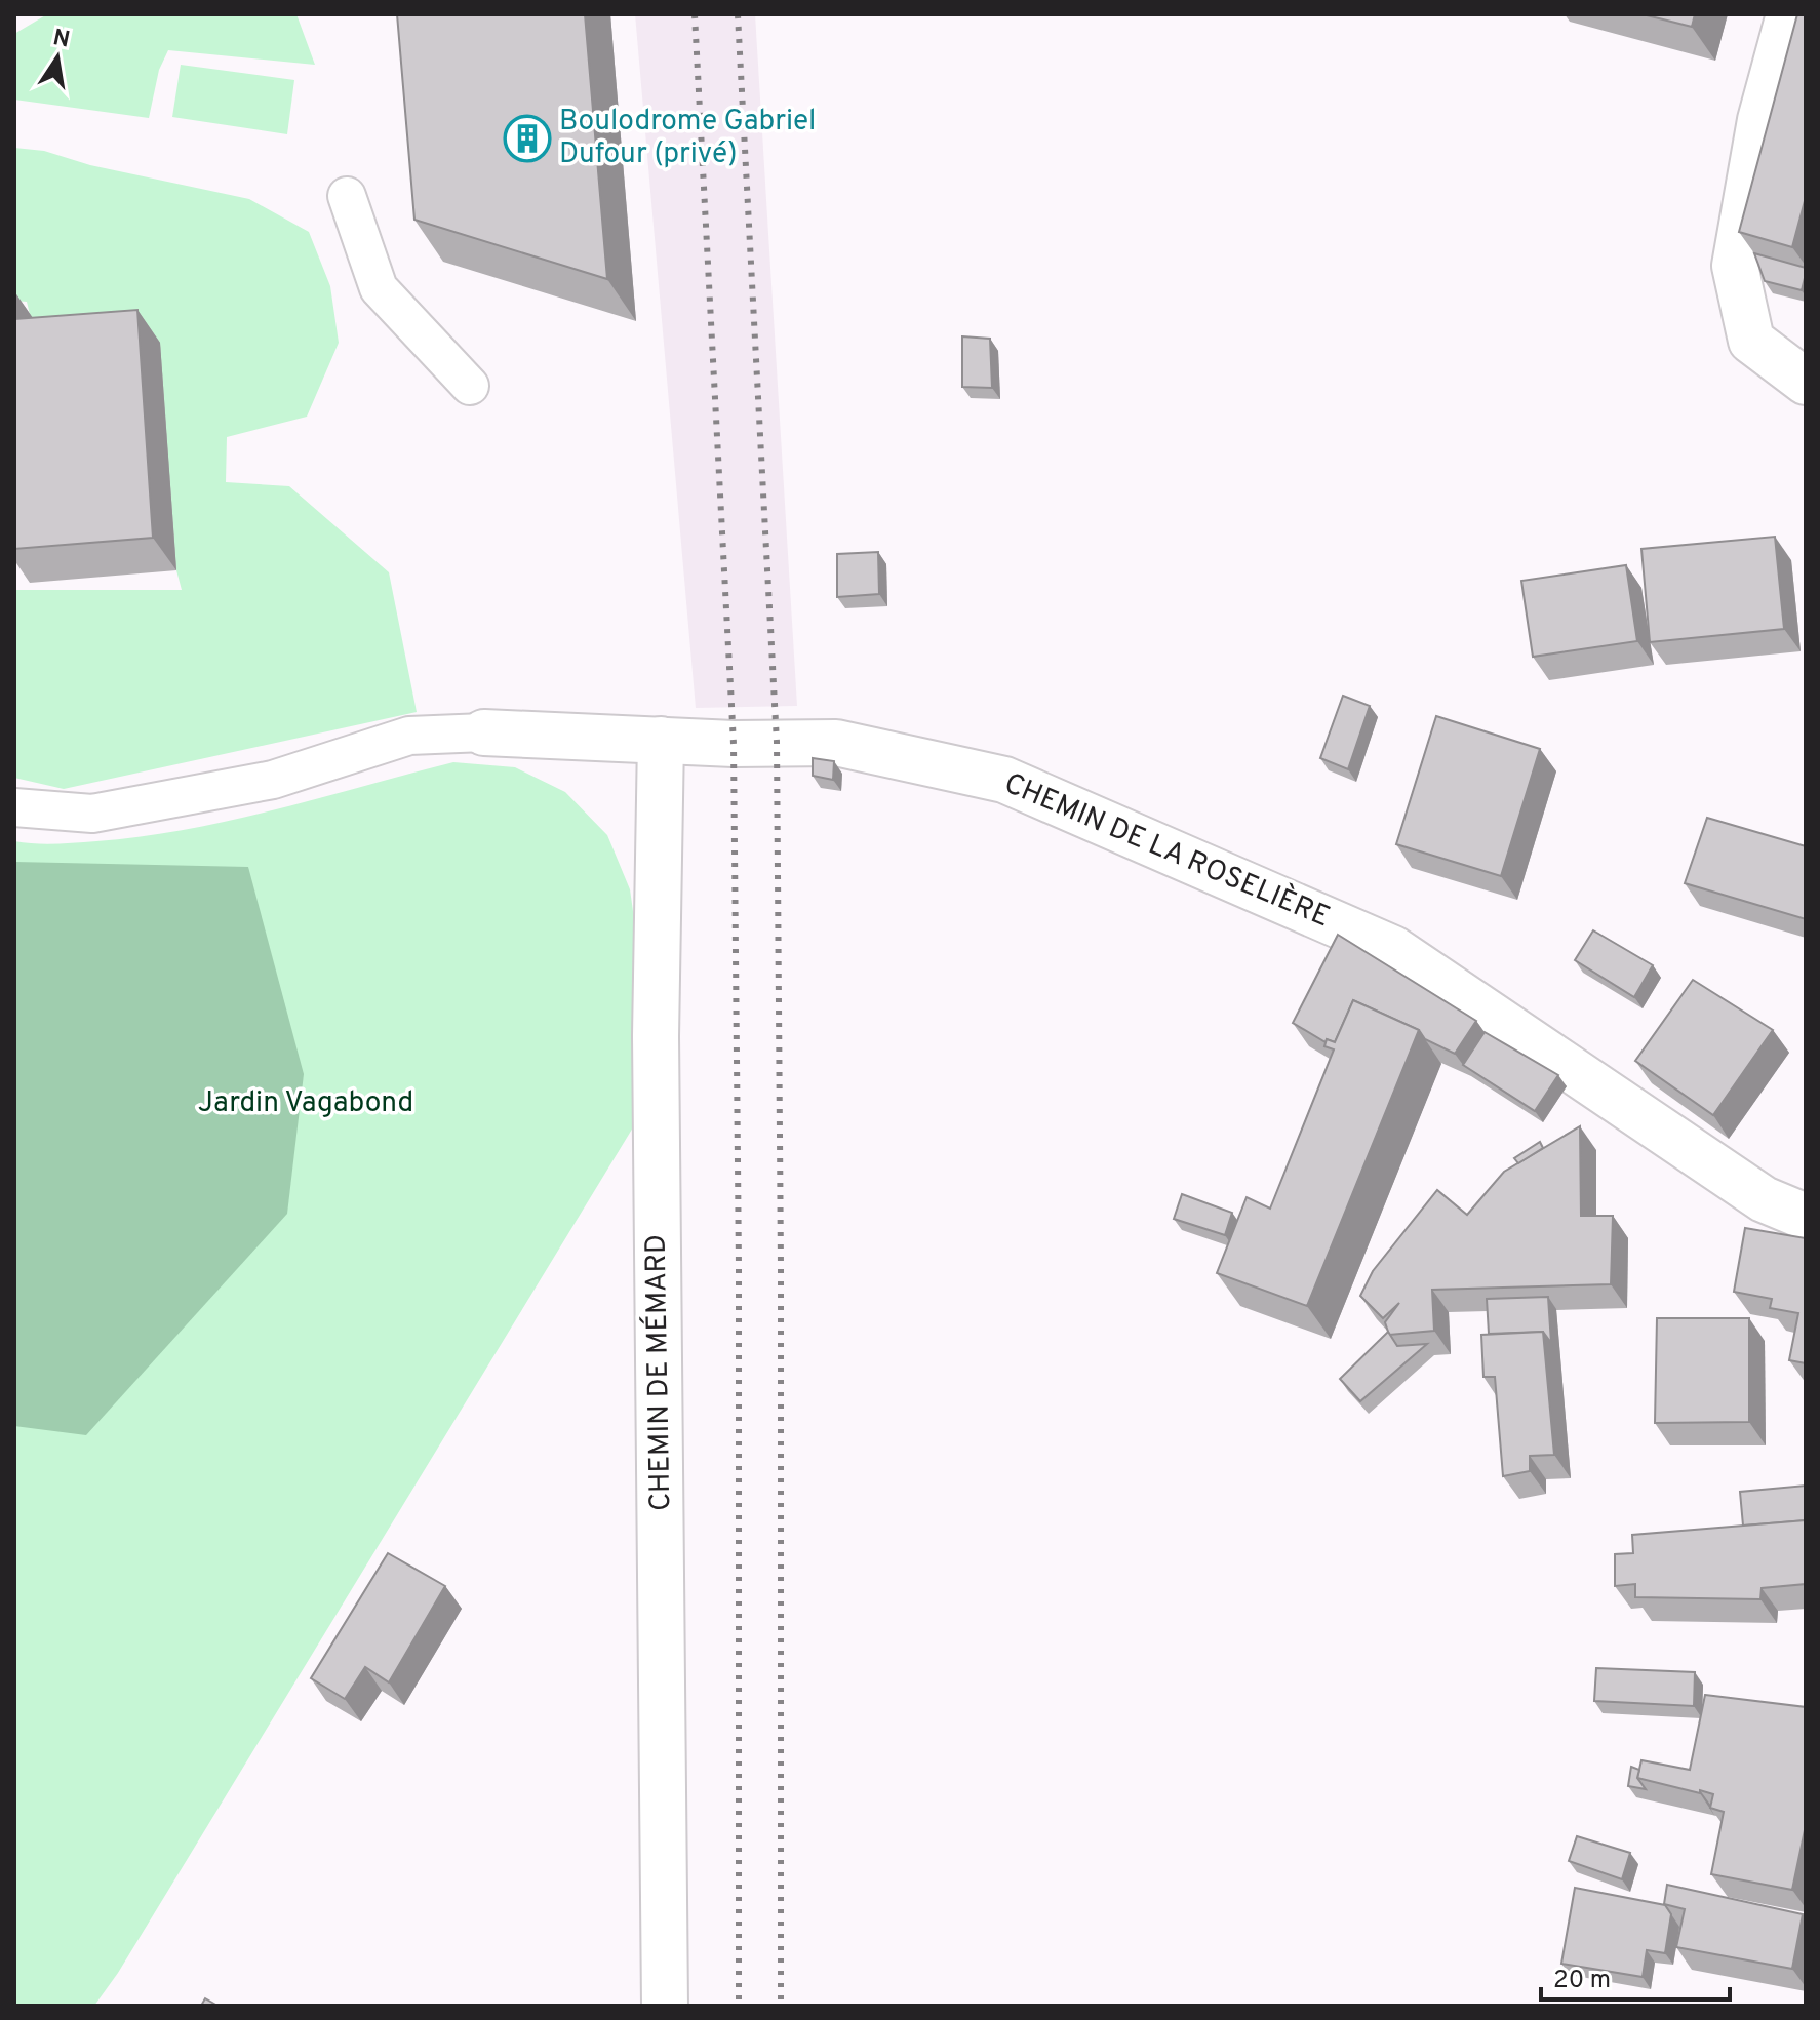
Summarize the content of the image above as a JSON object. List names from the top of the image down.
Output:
{
  "streets": {
    "street": ["CHEMIN DE LA ROSELIÈRE", "CHEMIN DE MÉMARD"]
  },
  "crossings": [
    ["CHEMIN DE LA ROSELIÈRE", "CHEMIN DE MÉMARD"]
  ],
  "parks": ["Jardin Vagabond"],
  "places": {
    "building": ["Boulodrome Gabriel Dufour (privé)"]
  },
  "scale_bar": "20 m",
  "north": "top"
}
